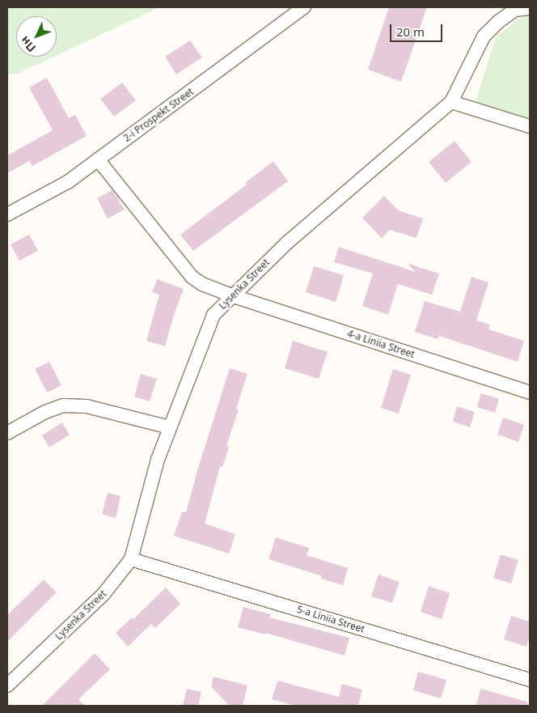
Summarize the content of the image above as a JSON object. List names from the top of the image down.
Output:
{
  "streets": {
    "street": [
      "2-i Prospekt Street",
      "Lysenka Street",
      "4-a Liniia Street",
      "5-a Liniia Street"
    ]
  },
  "crossings": [
    ["2-i Prospekt Street", "4-a Liniia Street"],
    ["Lysenka Street", "4-a Liniia Street"],
    ["Lysenka Street", "5-a Liniia Street"]
  ],
  "scale_bar": "20 m",
  "north": "bottom left"
}
